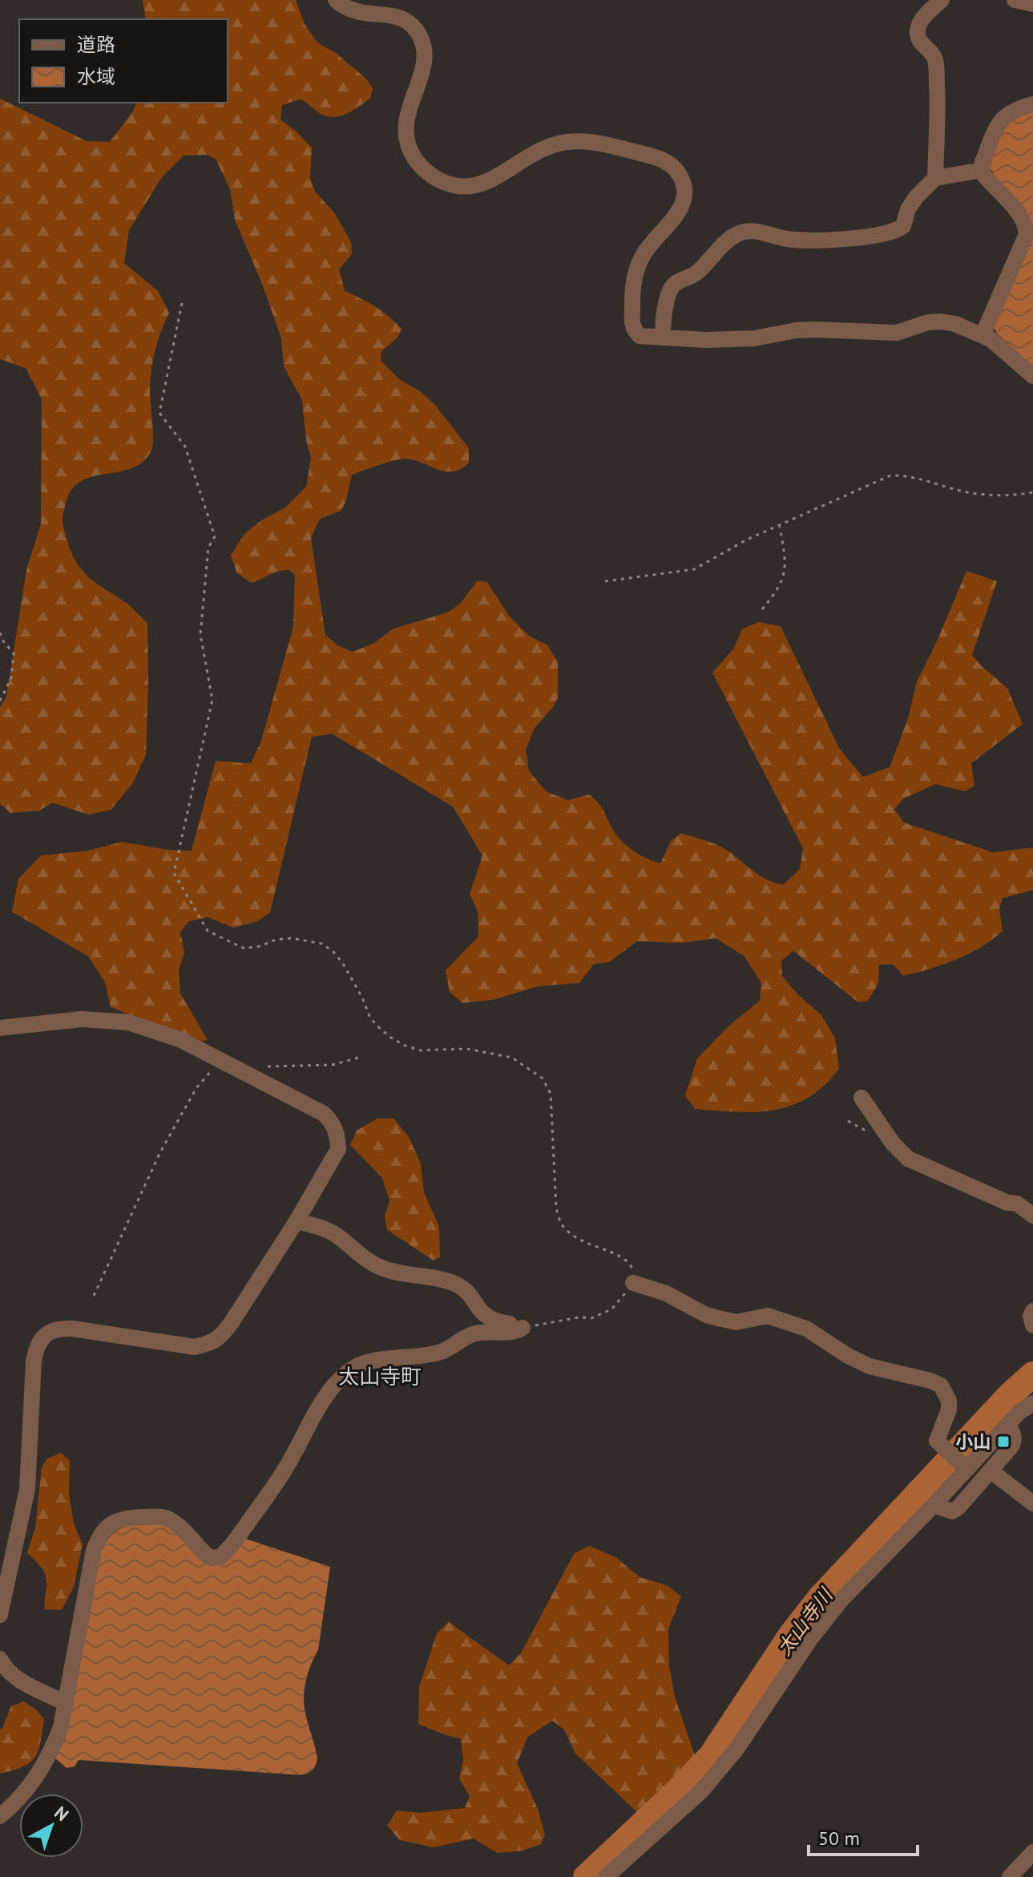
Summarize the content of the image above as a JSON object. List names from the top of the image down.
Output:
{
  "districts": ["太山寺町"],
  "water": ["太山寺川"],
  "places": {
    "transit": ["小山"]
  },
  "legend": ["道路", "水域"],
  "scale_bar": "50 m",
  "north": "top right"
}
